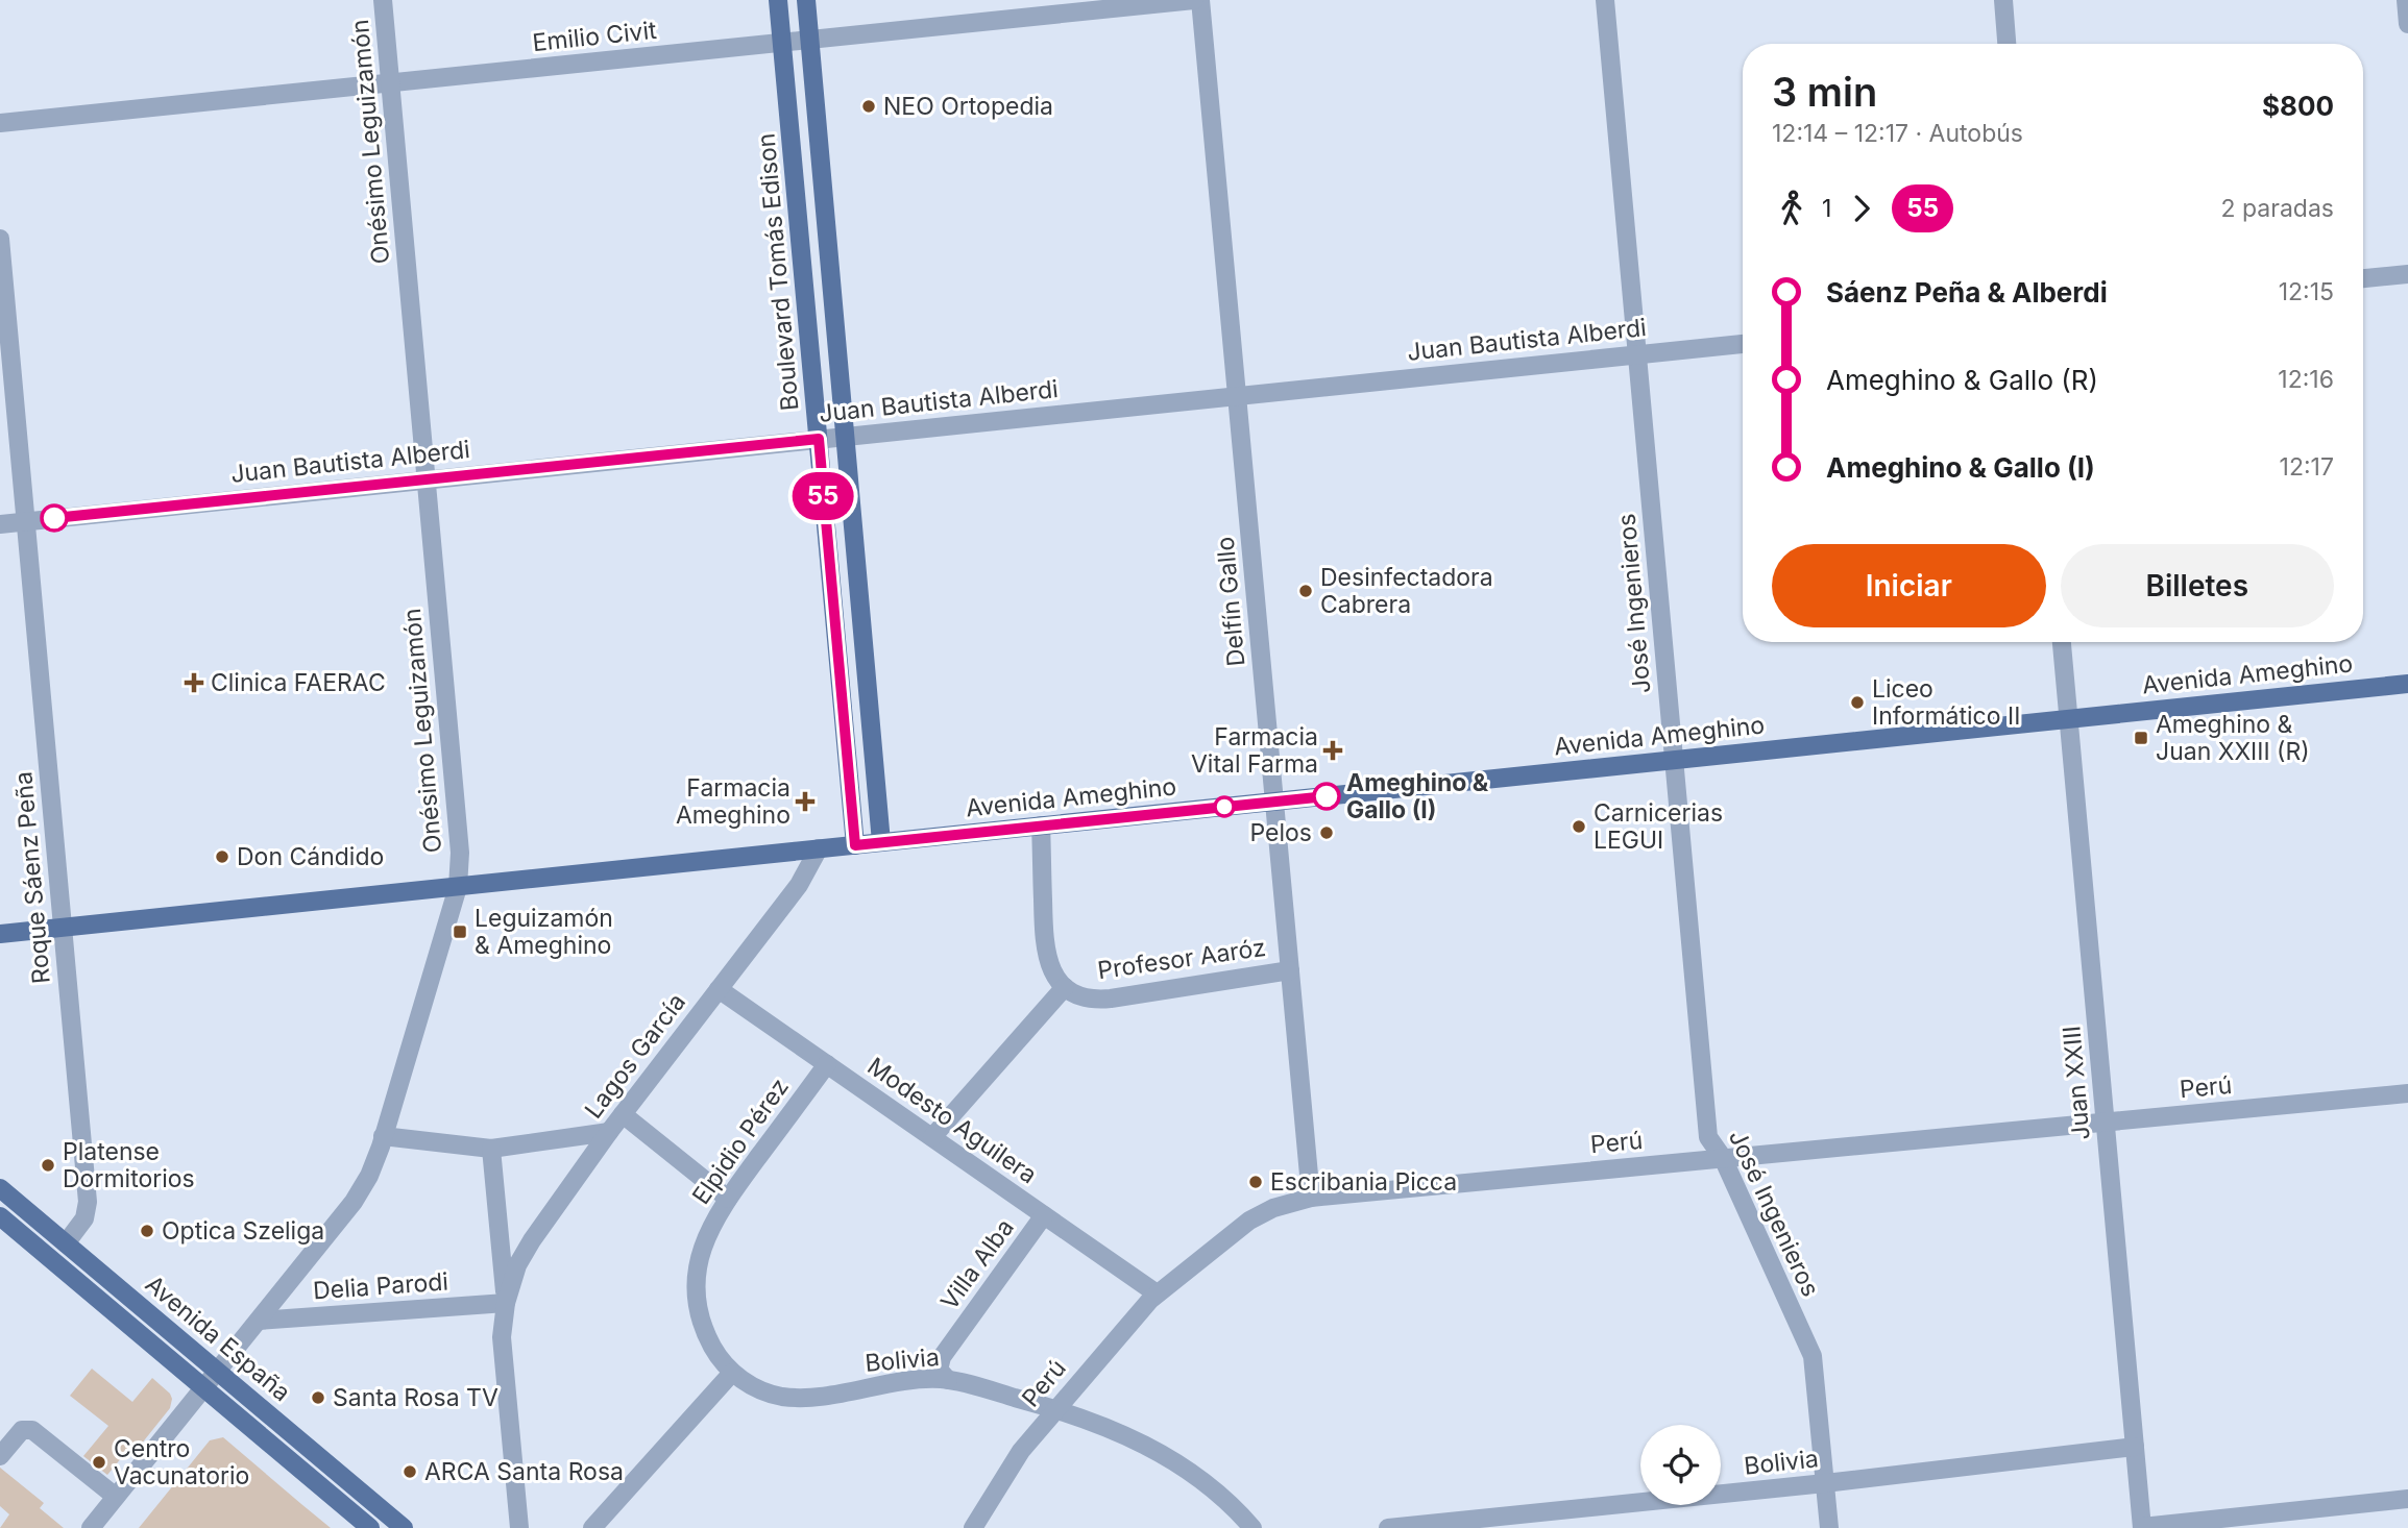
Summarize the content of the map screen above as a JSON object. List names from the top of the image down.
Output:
{
  "streets": {
    "main road": ["Boulevard Tomás Edison", "Avenida Ameghino", "Avenida España"],
    "street": [
      "Emilio Civit",
      "Onésimo Leguizamón",
      "Juan Bautista Alberdi",
      "Delfín Gallo",
      "José Ingenieros",
      "Roque Sáenz Peña",
      "Profesor Aaróz",
      "Lagos García",
      "Juan XXIII",
      "Perú",
      "Modesto Aguilera",
      "Elpidio Pérez",
      "Villa Alba",
      "Delia Parodi",
      "Bolivia"
    ]
  },
  "crossings": [
    ["Emilio Civit", "Onésimo Leguizamón"],
    ["Emilio Civit", "Boulevard Tomás Edison"],
    ["Onésimo Leguizamón", "Juan Bautista Alberdi"],
    ["Onésimo Leguizamón", "Avenida Ameghino"],
    ["Onésimo Leguizamón", "Delia Parodi"],
    ["Onésimo Leguizamón", "Avenida España"],
    ["Boulevard Tomás Edison", "Juan Bautista Alberdi"],
    ["Boulevard Tomás Edison", "Avenida Ameghino"],
    ["Juan Bautista Alberdi", "Delfín Gallo"],
    ["Juan Bautista Alberdi", "José Ingenieros"],
    ["Juan Bautista Alberdi", "Roque Sáenz Peña"],
    ["Delfín Gallo", "Avenida Ameghino"],
    ["Delfín Gallo", "Profesor Aaróz"],
    ["Delfín Gallo", "Perú"],
    ["José Ingenieros", "Avenida Ameghino"],
    ["José Ingenieros", "Perú"],
    ["José Ingenieros", "Bolivia"],
    ["Avenida Ameghino", "Roque Sáenz Peña"],
    ["Avenida Ameghino", "Lagos García"],
    ["Avenida Ameghino", "Juan XXIII"],
    ["Roque Sáenz Peña", "Avenida España"],
    ["Profesor Aaróz", "Modesto Aguilera"],
    ["Lagos García", "Modesto Aguilera"],
    ["Lagos García", "Delia Parodi"],
    ["Juan XXIII", "Perú"],
    ["Juan XXIII", "Bolivia"],
    ["Perú", "Modesto Aguilera"],
    ["Perú", "Bolivia"],
    ["Modesto Aguilera", "Elpidio Pérez"],
    ["Modesto Aguilera", "Villa Alba"],
    ["Elpidio Pérez", "Bolivia"],
    ["Villa Alba", "Bolivia"]
  ],
  "places": {
    "other": [
      "NEO Ortopedia",
      "Desinfectadora Cabrera",
      "Liceo Informático II",
      "Ameghino & Gallo (I)",
      "Carnicerias LEGUI",
      "Pelos",
      "Don Cándido",
      "Platense Dormitorios",
      "Escribania Picca",
      "Optica Szeliga",
      "Santa Rosa TV",
      "Centro Vacunatorio",
      "ARCA Santa Rosa"
    ],
    "health": ["Clinica FAERAC", "Farmacia Vital Farma", "Farmacia Ameghino"],
    "transit": ["Ameghino & Juan XXIII (R)", "Leguizamón & Ameghino"]
  },
  "lines": ["bus line 55"],
  "page": {
    "on_map": "55",
    "heading": ["3 min", "12:14 – 12:17 · Autobús", "$800"],
    "legs": ["1", "55", "2 paradas"],
    "list": [
      {
        "name": "Sáenz Peña & Alberdi",
        "value": "12:15"
      },
      {
        "name": "Ameghino & Gallo (R)",
        "value": "12:16"
      },
      {
        "name": "Ameghino & Gallo (I)",
        "value": "12:17"
      }
    ],
    "buttons": ["Iniciar", "Billetes"]
  }
}
